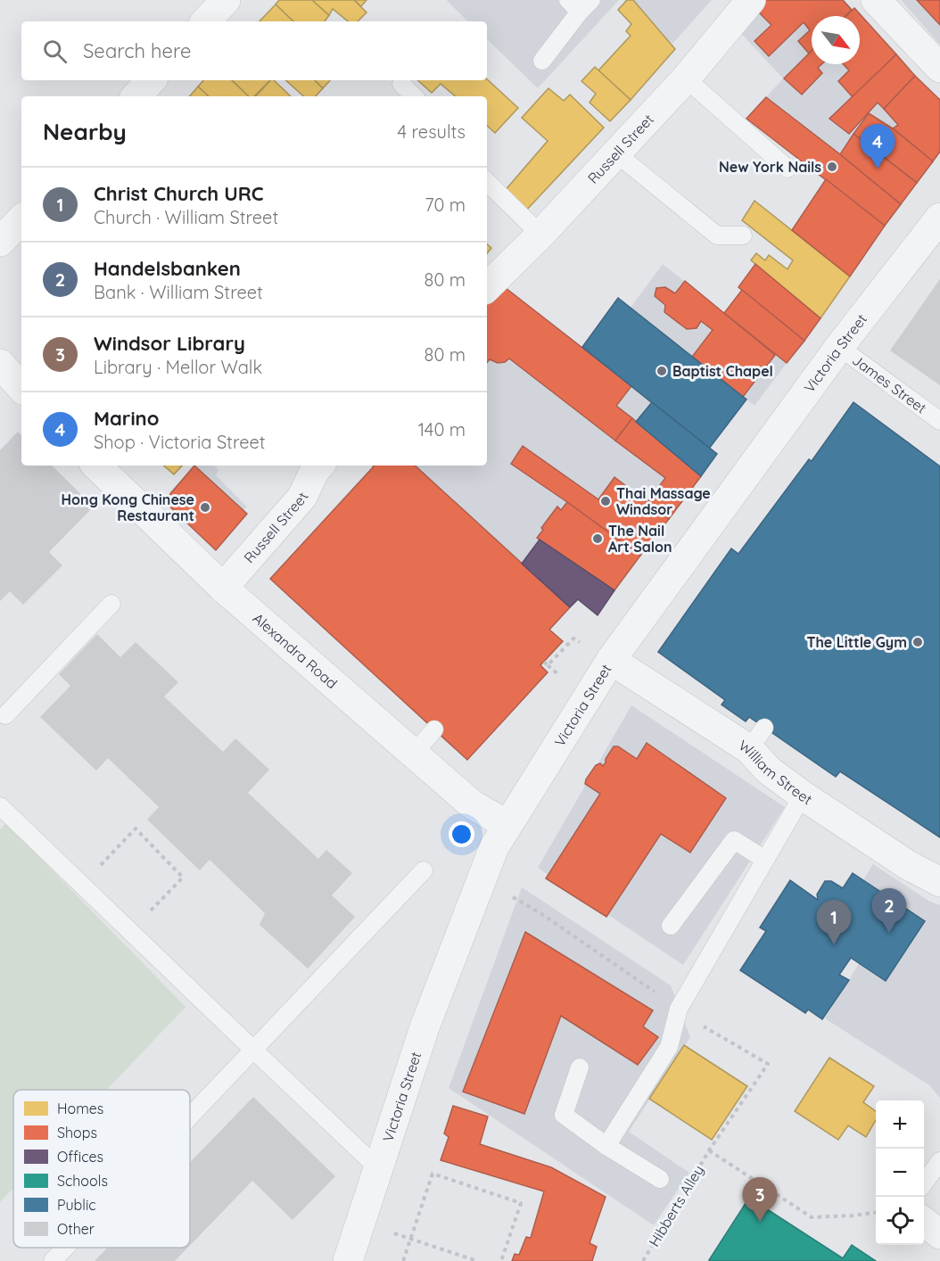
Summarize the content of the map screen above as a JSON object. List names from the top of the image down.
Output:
{
  "streets": {
    "street": [
      "Russell Street",
      "Victoria Street",
      "Alexandra Road",
      "William Street"
    ],
    "lane": ["James Street"],
    "path": ["Hibberts Alley"]
  },
  "crossings": [
    ["Russell Street", "Alexandra Road"],
    ["Victoria Street", "James Street"],
    ["Victoria Street", "Alexandra Road"],
    ["Victoria Street", "William Street"]
  ],
  "places": [
    "New York Nails",
    "Baptist Chapel",
    "Thai Massage Windsor",
    "Hong Kong Chinese Restaurant",
    "The Nail Art Salon",
    "The Little Gym"
  ],
  "legend": [
    "Homes",
    "Shops",
    "Offices",
    "Schools",
    "Public",
    "Other"
  ],
  "north": "bottom right",
  "page": {
    "search": "Search here",
    "heading": ["Nearby", "4 results"],
    "pins": [
      "4",
      "2",
      "1",
      "3"
    ],
    "list": [
      {
        "mark": "1",
        "name": "Christ Church URC",
        "note": "Church · William Street",
        "value": "70 m"
      },
      {
        "mark": "2",
        "name": "Handelsbanken",
        "note": "Bank · William Street",
        "value": "80 m"
      },
      {
        "mark": "3",
        "name": "Windsor Library",
        "note": "Library · Mellor Walk",
        "value": "80 m"
      },
      {
        "mark": "4",
        "name": "Marino",
        "note": "Shop · Victoria Street",
        "value": "140 m"
      }
    ],
    "map_buttons": ["+", "−"]
  }
}
